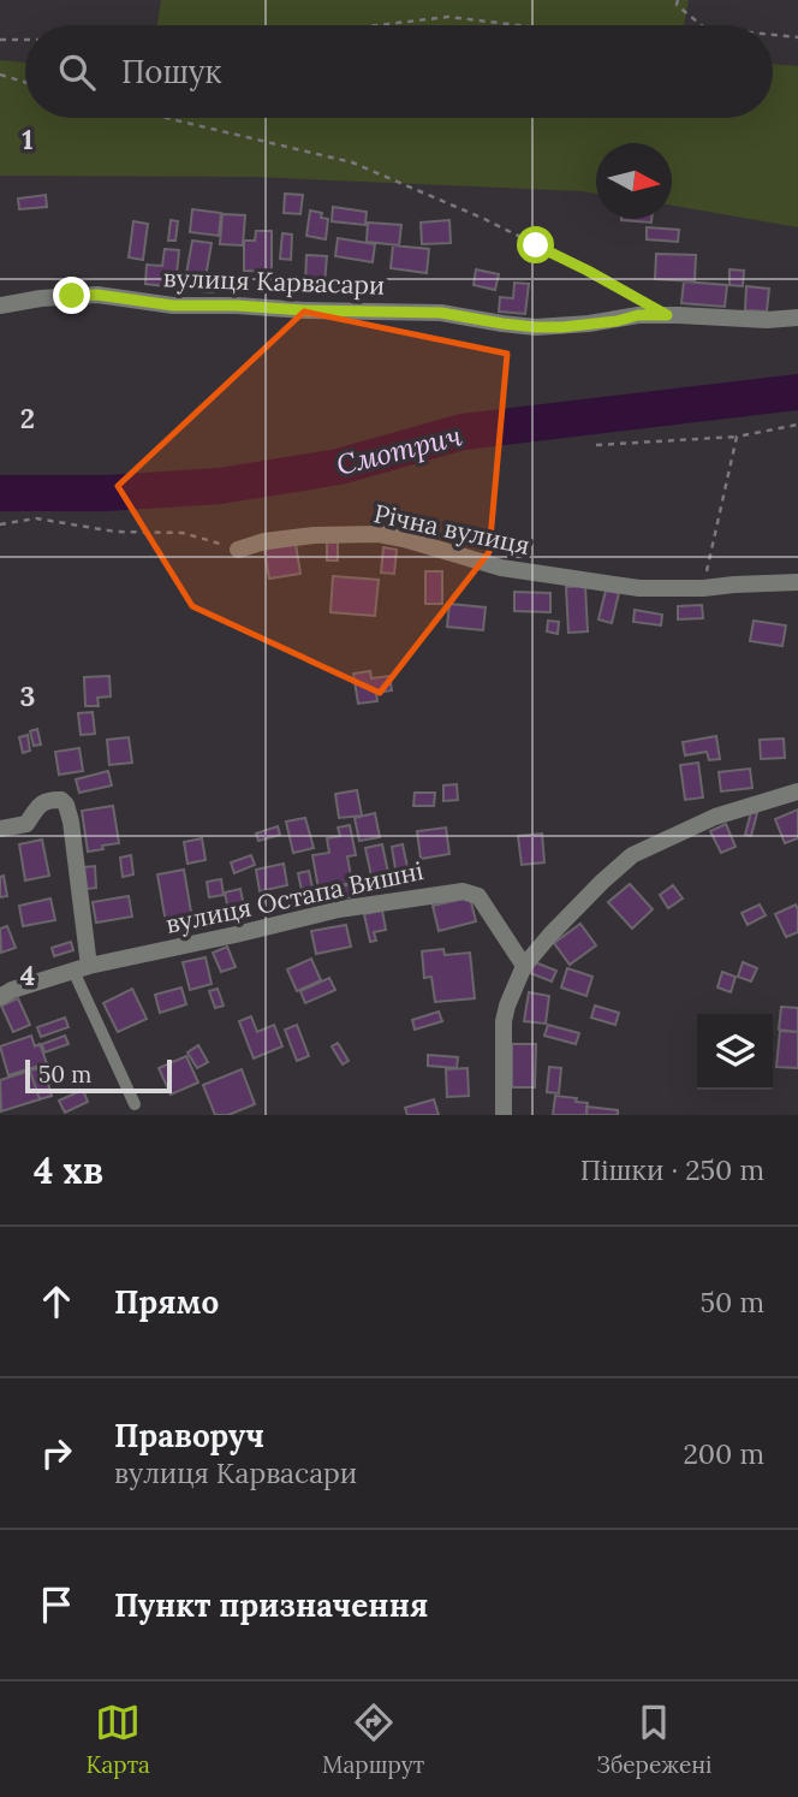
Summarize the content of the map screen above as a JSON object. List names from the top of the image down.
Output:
{
  "streets": {
    "street": ["вулиця Карвасари", "Річна вулиця", "вулиця Остапа Вишні"]
  },
  "water": ["Смотрич"],
  "scale_bar": "50 m",
  "north": "right",
  "page": {
    "search": "Пошук",
    "scale": "50 m",
    "heading": ["4 хв", "Пішки · 250 m"],
    "list": [
      ["Прямо", "50 m"],
      ["Праворуч", "вулиця Карвасари", "200 m"],
      "Пункт призначення"
    ],
    "nav": ["Карта", "Маршрут", "Збережені"]
  },
  "grid": {
    "rows": [
      "1",
      "2",
      "3",
      "4"
    ]
  }
}
